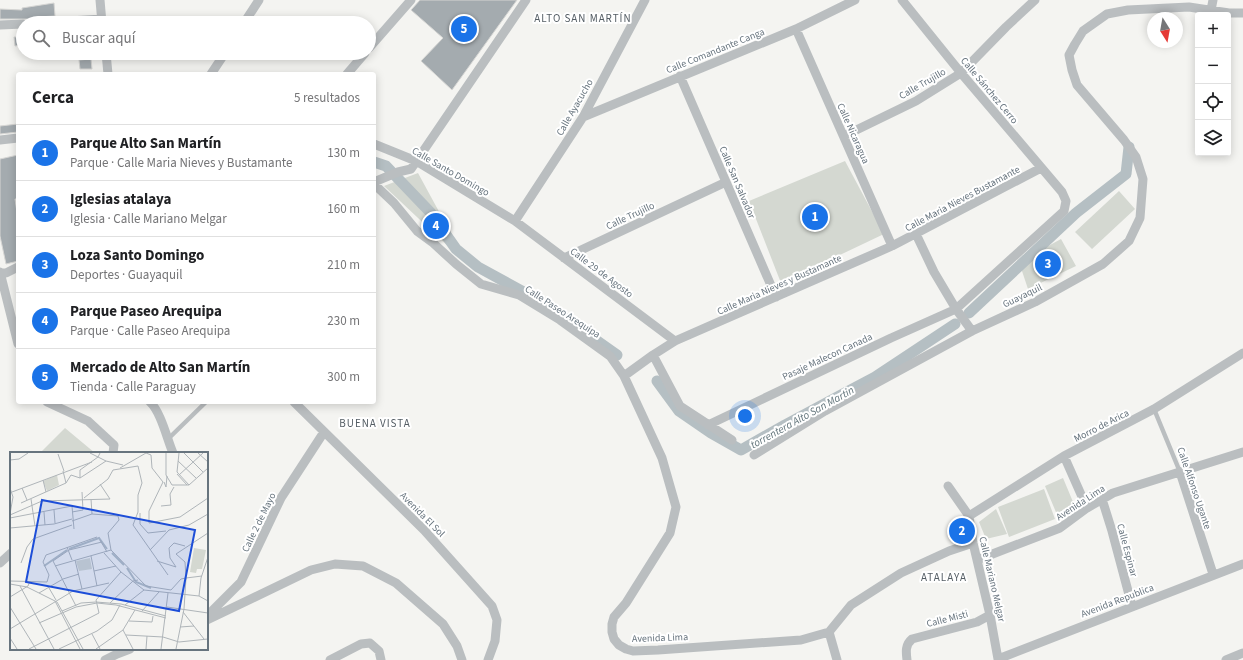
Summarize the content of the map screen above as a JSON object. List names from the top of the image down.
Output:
{
  "streets": {
    "street": [
      "Calle Comandante Canga",
      "Calle Trujillo",
      "Calle Sánchez Cerro",
      "Calle Ayacucho",
      "Calle Nicaragua",
      "Calle Santo Domingo",
      "Calle San Salvador",
      "Calle Maria Nieves Bustamante",
      "Calle 29 de Agosto",
      "Calle Maria Nieves y Bustamante",
      "Guayaquil",
      "Calle Paseo Arequipa",
      "Pasaje Malecon Canada",
      "Morro de Arica",
      "Calle Alfonso Ugante",
      "Avenida Lima",
      "Avenida El Sol",
      "Calle 2 de Mayo",
      "Calle Espinar",
      "Calle Mariano Melgar",
      "Avenida Republica",
      "Calle Misti"
    ]
  },
  "crossings": [
    ["Calle Comandante Canga", "Calle Ayacucho"],
    ["Calle Comandante Canga", "Calle Nicaragua"],
    ["Calle Comandante Canga", "Calle San Salvador"],
    ["Calle Trujillo", "Calle Sánchez Cerro"],
    ["Calle Trujillo", "Calle Nicaragua"],
    ["Calle Trujillo", "Calle San Salvador"],
    ["Calle Trujillo", "Calle 29 de Agosto"],
    ["Calle Sánchez Cerro", "Calle Maria Nieves Bustamante"],
    ["Calle Sánchez Cerro", "Pasaje Malecon Canada"],
    ["Calle Ayacucho", "Calle Santo Domingo"],
    ["Calle Ayacucho", "Calle 29 de Agosto"],
    ["Calle Nicaragua", "Calle Maria Nieves Bustamante"],
    ["Calle Nicaragua", "Calle Maria Nieves y Bustamante"],
    ["Calle Santo Domingo", "Calle 29 de Agosto"],
    ["Calle San Salvador", "Calle Maria Nieves y Bustamante"],
    ["Calle Maria Nieves Bustamante", "Calle Maria Nieves y Bustamante"],
    ["Calle 29 de Agosto", "Calle Maria Nieves y Bustamante"],
    ["Calle Paseo Arequipa", "Avenida Lima"],
    ["Morro de Arica", "Calle Alfonso Ugante"],
    ["Morro de Arica", "Calle Mariano Melgar"],
    ["Calle Alfonso Ugante", "Avenida Lima"],
    ["Calle Alfonso Ugante", "Avenida Republica"],
    ["Avenida Lima", "Calle Espinar"],
    ["Avenida Lima", "Calle Mariano Melgar"],
    ["Avenida El Sol", "Calle 2 de Mayo"],
    ["Calle Espinar", "Avenida Republica"],
    ["Calle Mariano Melgar", "Avenida Republica"],
    ["Calle Mariano Melgar", "Calle Misti"]
  ],
  "districts": ["ALTO SAN MARTÍN", "BUENA VISTA", "ATALAYA"],
  "water": ["torrentera Alto San Martin"],
  "north": "bottom",
  "page": {
    "map_buttons": ["+", "−"],
    "pins": [
      "5",
      "1",
      "4",
      "3",
      "2"
    ],
    "search": "Buscar aquí",
    "heading": ["Cerca", "5 resultados"],
    "list": [
      {
        "mark": "1",
        "name": "Parque Alto San Martín",
        "note": "Parque · Calle Maria Nieves y Bustamante",
        "value": "130 m"
      },
      {
        "mark": "2",
        "name": "Iglesias atalaya",
        "note": "Iglesia · Calle Mariano Melgar",
        "value": "160 m"
      },
      {
        "mark": "3",
        "name": "Loza Santo Domingo",
        "note": "Deportes · Guayaquil",
        "value": "210 m"
      },
      {
        "mark": "4",
        "name": "Parque Paseo Arequipa",
        "note": "Parque · Calle Paseo Arequipa",
        "value": "230 m"
      },
      {
        "mark": "5",
        "name": "Mercado de Alto San Martín",
        "note": "Tienda · Calle Paraguay",
        "value": "300 m"
      }
    ]
  }
}
